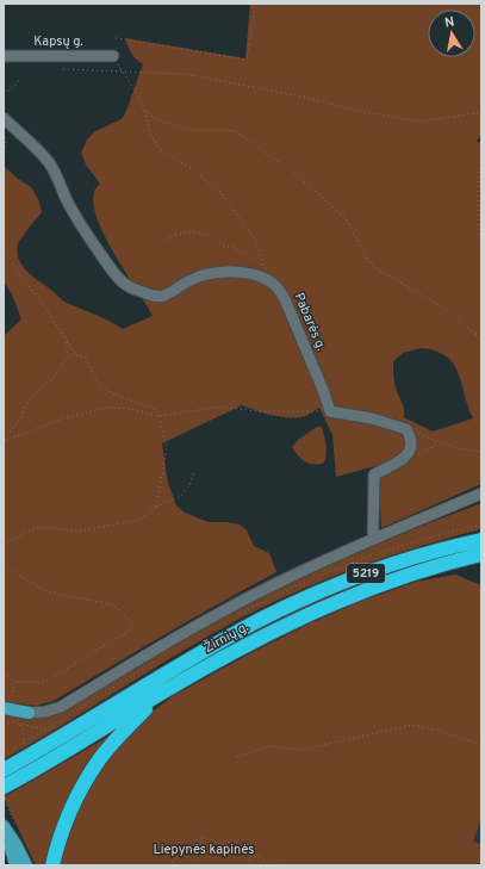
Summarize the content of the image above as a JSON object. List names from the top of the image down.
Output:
{
  "streets": {
    "highway": ["5219", "Žirnių g."],
    "street": ["Kapsų g.", "Pabarės g."]
  },
  "crossings": [
    ["5219", "Žirnių g."]
  ],
  "parks": ["Liepynės kapinės"],
  "north": "top"
}
